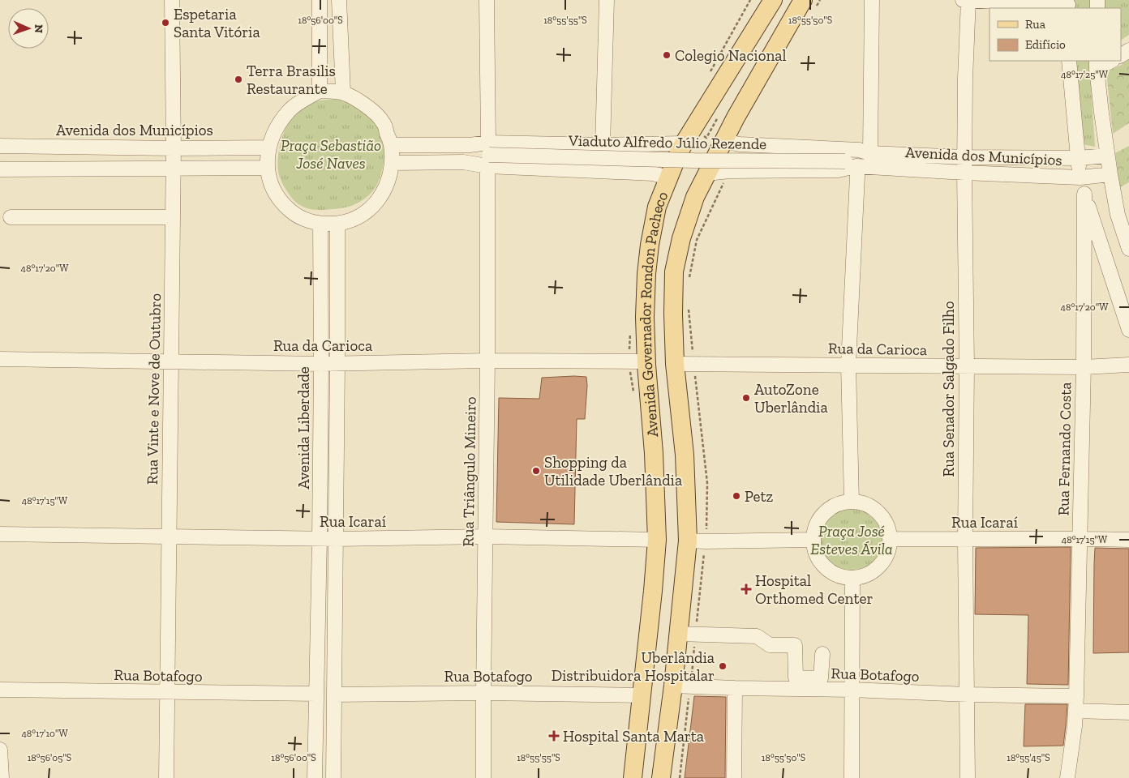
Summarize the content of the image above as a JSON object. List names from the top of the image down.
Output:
{
  "streets": {
    "main road": ["Avenida Governador Rondon Pacheco"],
    "street": [
      "Avenida dos Municípios",
      "Viaduto Alfredo Júlio Rezende",
      "Rua da Carioca",
      "Rua Vinte e Nove de Outubro",
      "Rua Senador Salgado Filho",
      "Avenida Liberdade",
      "Rua Fernando Costa",
      "Rua Triângulo Mineiro",
      "Rua Icaraí",
      "Rua Botafogo"
    ]
  },
  "crossings": [
    ["Avenida dos Municípios", "Viaduto Alfredo Júlio Rezende"],
    ["Avenida dos Municípios", "Avenida Governador Rondon Pacheco"],
    ["Avenida dos Municípios", "Rua Vinte e Nove de Outubro"],
    ["Avenida dos Municípios", "Rua Senador Salgado Filho"],
    ["Avenida dos Municípios", "Avenida Liberdade"],
    ["Viaduto Alfredo Júlio Rezende", "Rua Triângulo Mineiro"],
    ["Avenida Governador Rondon Pacheco", "Rua da Carioca"],
    ["Avenida Governador Rondon Pacheco", "Rua Icaraí"],
    ["Avenida Governador Rondon Pacheco", "Rua Botafogo"],
    ["Rua da Carioca", "Rua Vinte e Nove de Outubro"],
    ["Rua da Carioca", "Rua Senador Salgado Filho"],
    ["Rua da Carioca", "Avenida Liberdade"],
    ["Rua da Carioca", "Rua Fernando Costa"],
    ["Rua da Carioca", "Rua Triângulo Mineiro"],
    ["Rua Vinte e Nove de Outubro", "Rua Icaraí"],
    ["Rua Vinte e Nove de Outubro", "Rua Botafogo"],
    ["Rua Senador Salgado Filho", "Rua Icaraí"],
    ["Rua Senador Salgado Filho", "Rua Botafogo"],
    ["Avenida Liberdade", "Rua Icaraí"],
    ["Avenida Liberdade", "Rua Botafogo"],
    ["Rua Fernando Costa", "Rua Icaraí"],
    ["Rua Fernando Costa", "Rua Botafogo"],
    ["Rua Triângulo Mineiro", "Rua Icaraí"],
    ["Rua Triângulo Mineiro", "Rua Botafogo"]
  ],
  "parks": ["Praça Sebastião José Naves", "Praça José Esteves Ávila"],
  "places": {
    "other": [
      "Espetaria Santa Vitória",
      "Colegio Nacional",
      "Terra Brasilis Restaurante",
      "AutoZone Uberlândia",
      "Shopping da Utilidade Uberlândia",
      "Petz",
      "Uberlândia Distribuidora Hospitalar"
    ],
    "health": ["Hospital Orthomed Center", "Hospital Santa Marta"]
  },
  "legend": ["Rua", "Edifício"],
  "north": "right",
  "coordinates": [
    "18°56'00\"S",
    "18°55'55\"S",
    "18°55'50\"S",
    "48°17'25\"W",
    "48°17'20\"W",
    "48°17'15\"W",
    "48°17'10\"W",
    "18°56'05\"S",
    "18°55'45\"S"
  ]
}
